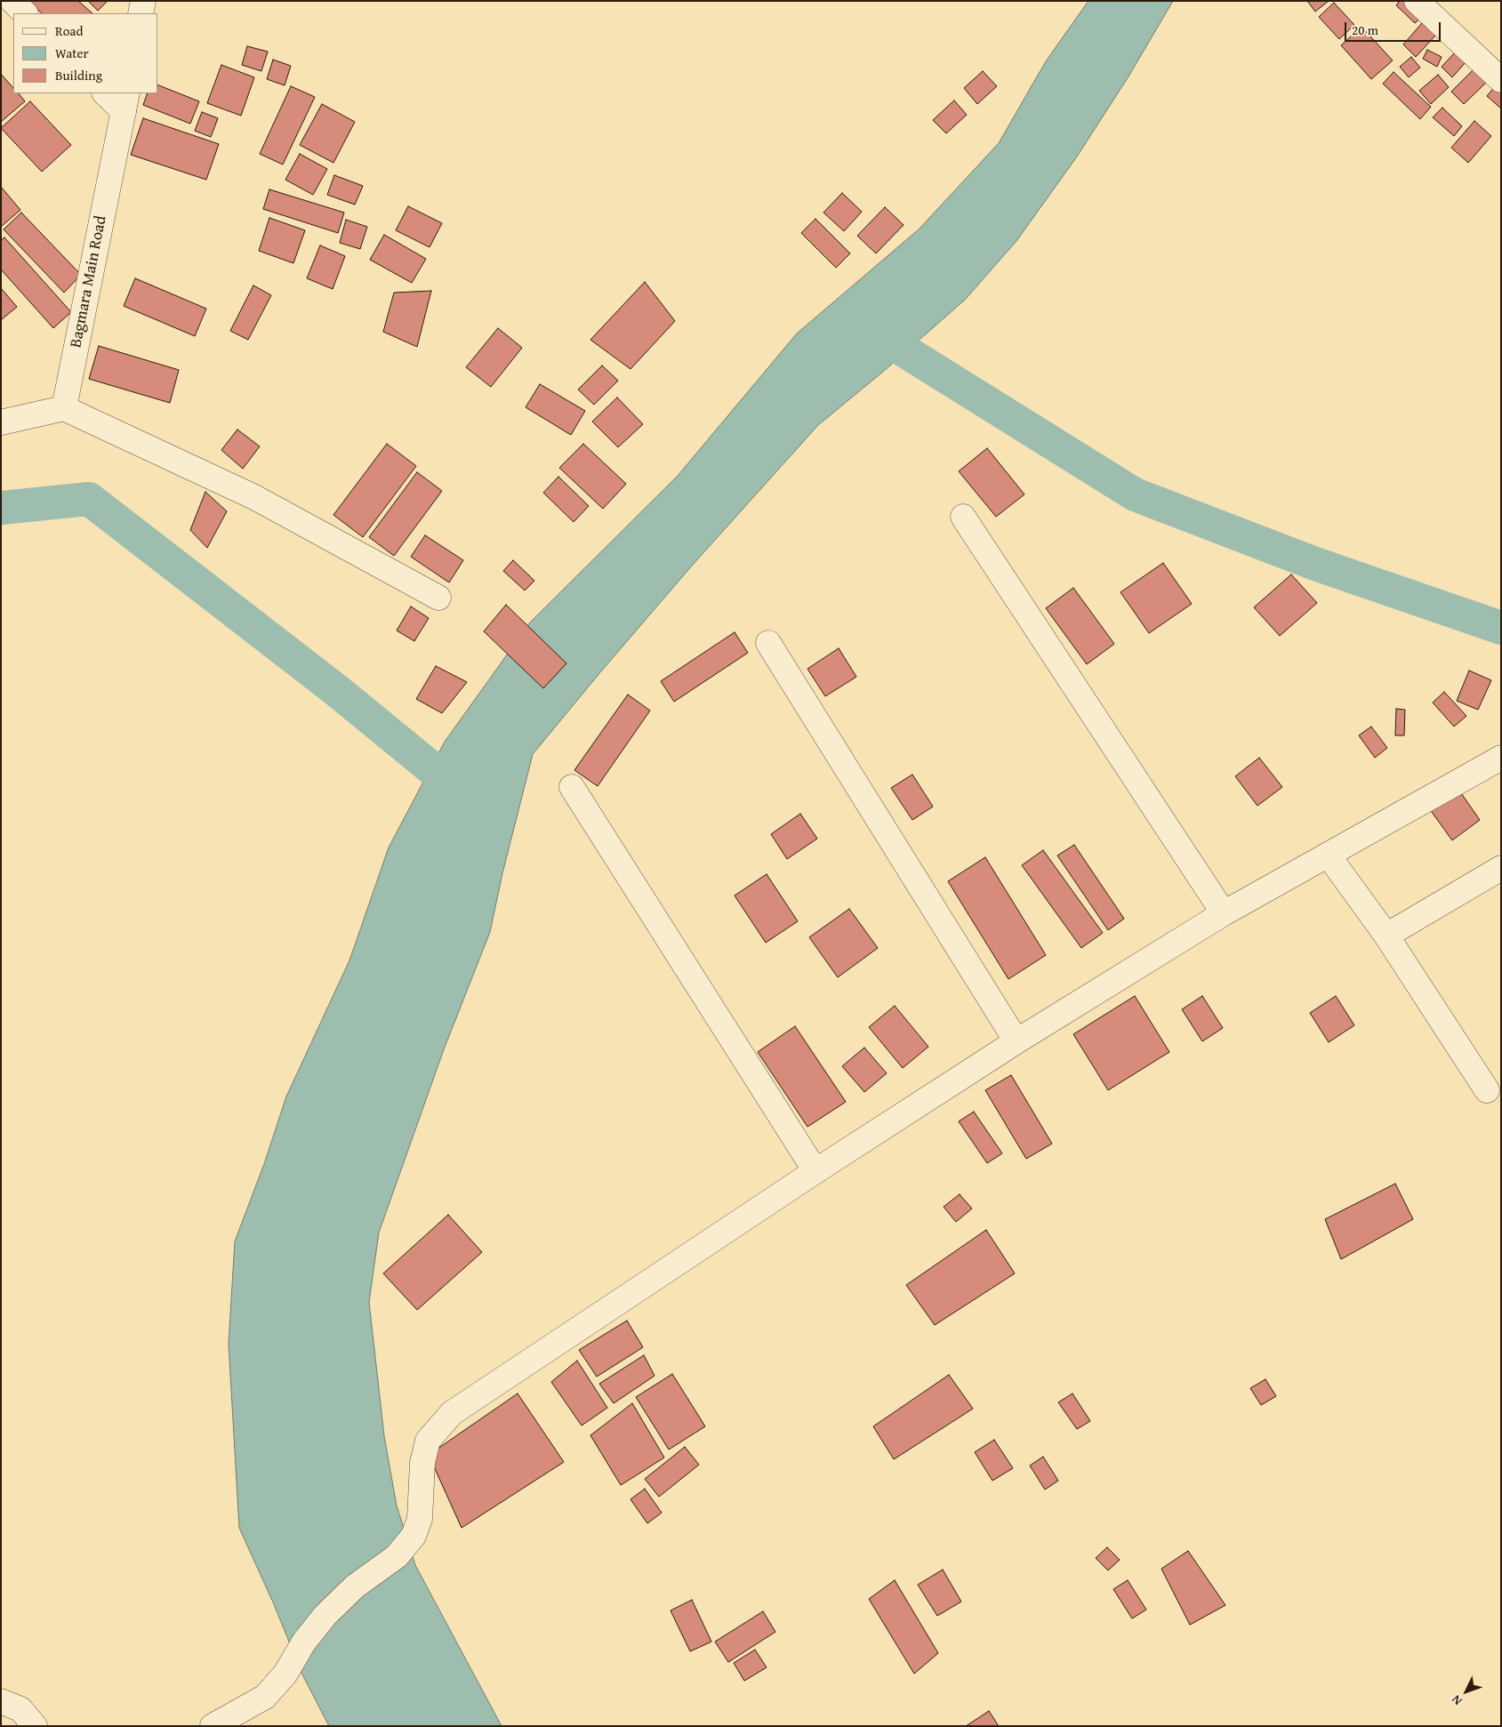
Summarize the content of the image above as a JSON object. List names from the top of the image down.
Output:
{
  "streets": {
    "street": ["Bagmara Main Road"]
  },
  "legend": ["Road", "Water", "Building"],
  "scale_bar": "20 m",
  "north": "bottom left"
}
